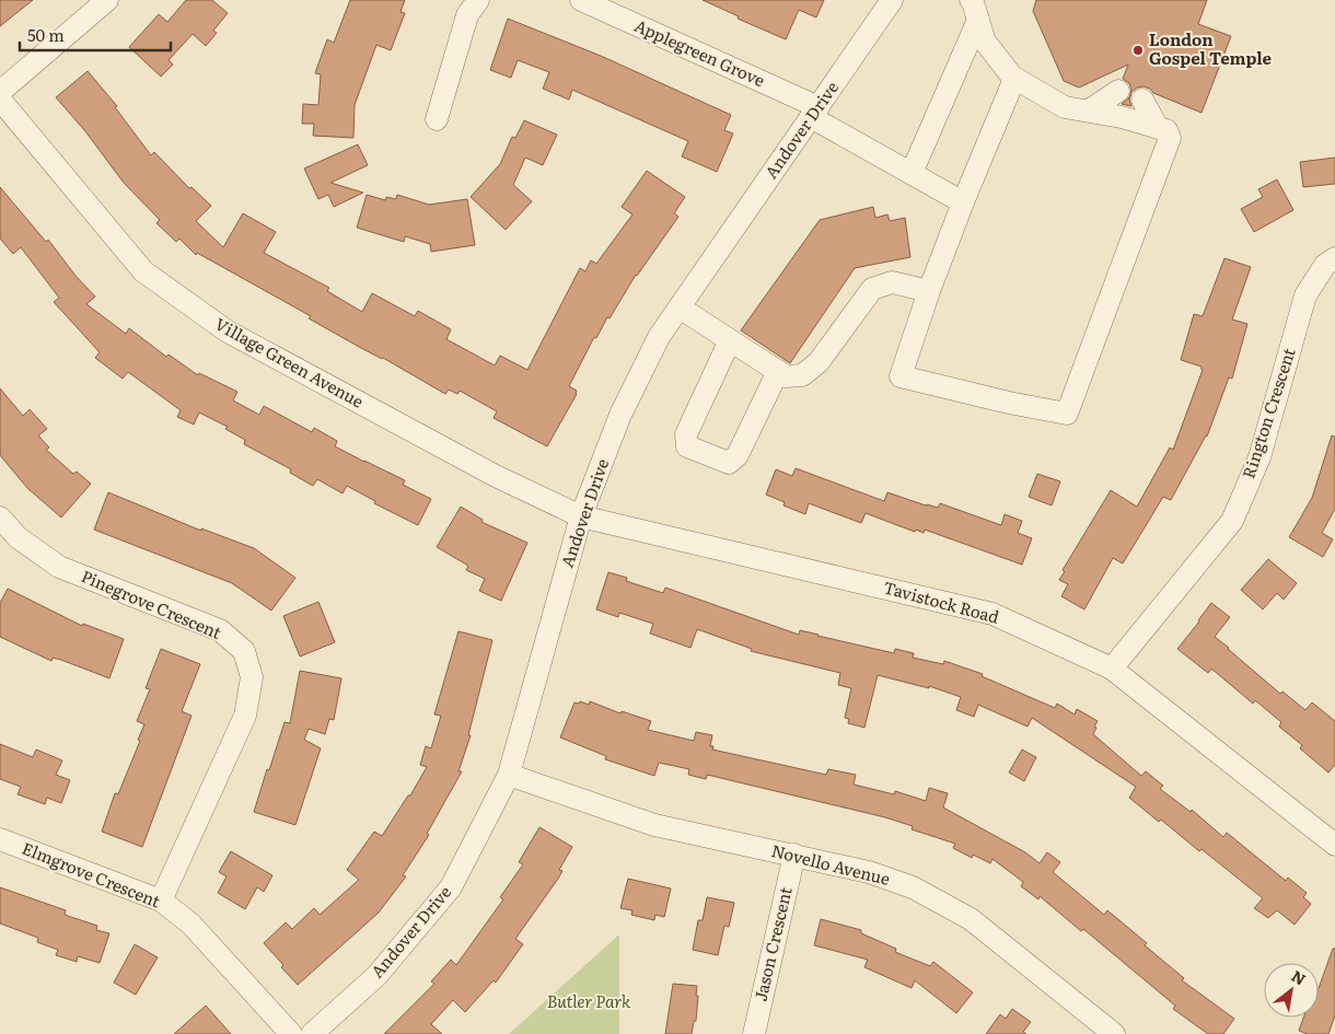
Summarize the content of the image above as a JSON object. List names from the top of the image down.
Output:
{
  "streets": {
    "street": [
      "Applegreen Grove",
      "Andover Drive",
      "Village Green Avenue",
      "Rington Crescent",
      "Tavistock Road",
      "Pinegrove Crescent",
      "Novello Avenue",
      "Elmgrove Crescent",
      "Jason Crescent"
    ]
  },
  "crossings": [
    ["Applegreen Grove", "Andover Drive"],
    ["Andover Drive", "Village Green Avenue"],
    ["Andover Drive", "Tavistock Road"],
    ["Andover Drive", "Novello Avenue"],
    ["Village Green Avenue", "Tavistock Road"],
    ["Rington Crescent", "Tavistock Road"],
    ["Pinegrove Crescent", "Elmgrove Crescent"],
    ["Novello Avenue", "Jason Crescent"]
  ],
  "parks": ["Butler Park"],
  "places": ["London Gospel Temple"],
  "scale_bar": "50 m",
  "north": "top right"
}
